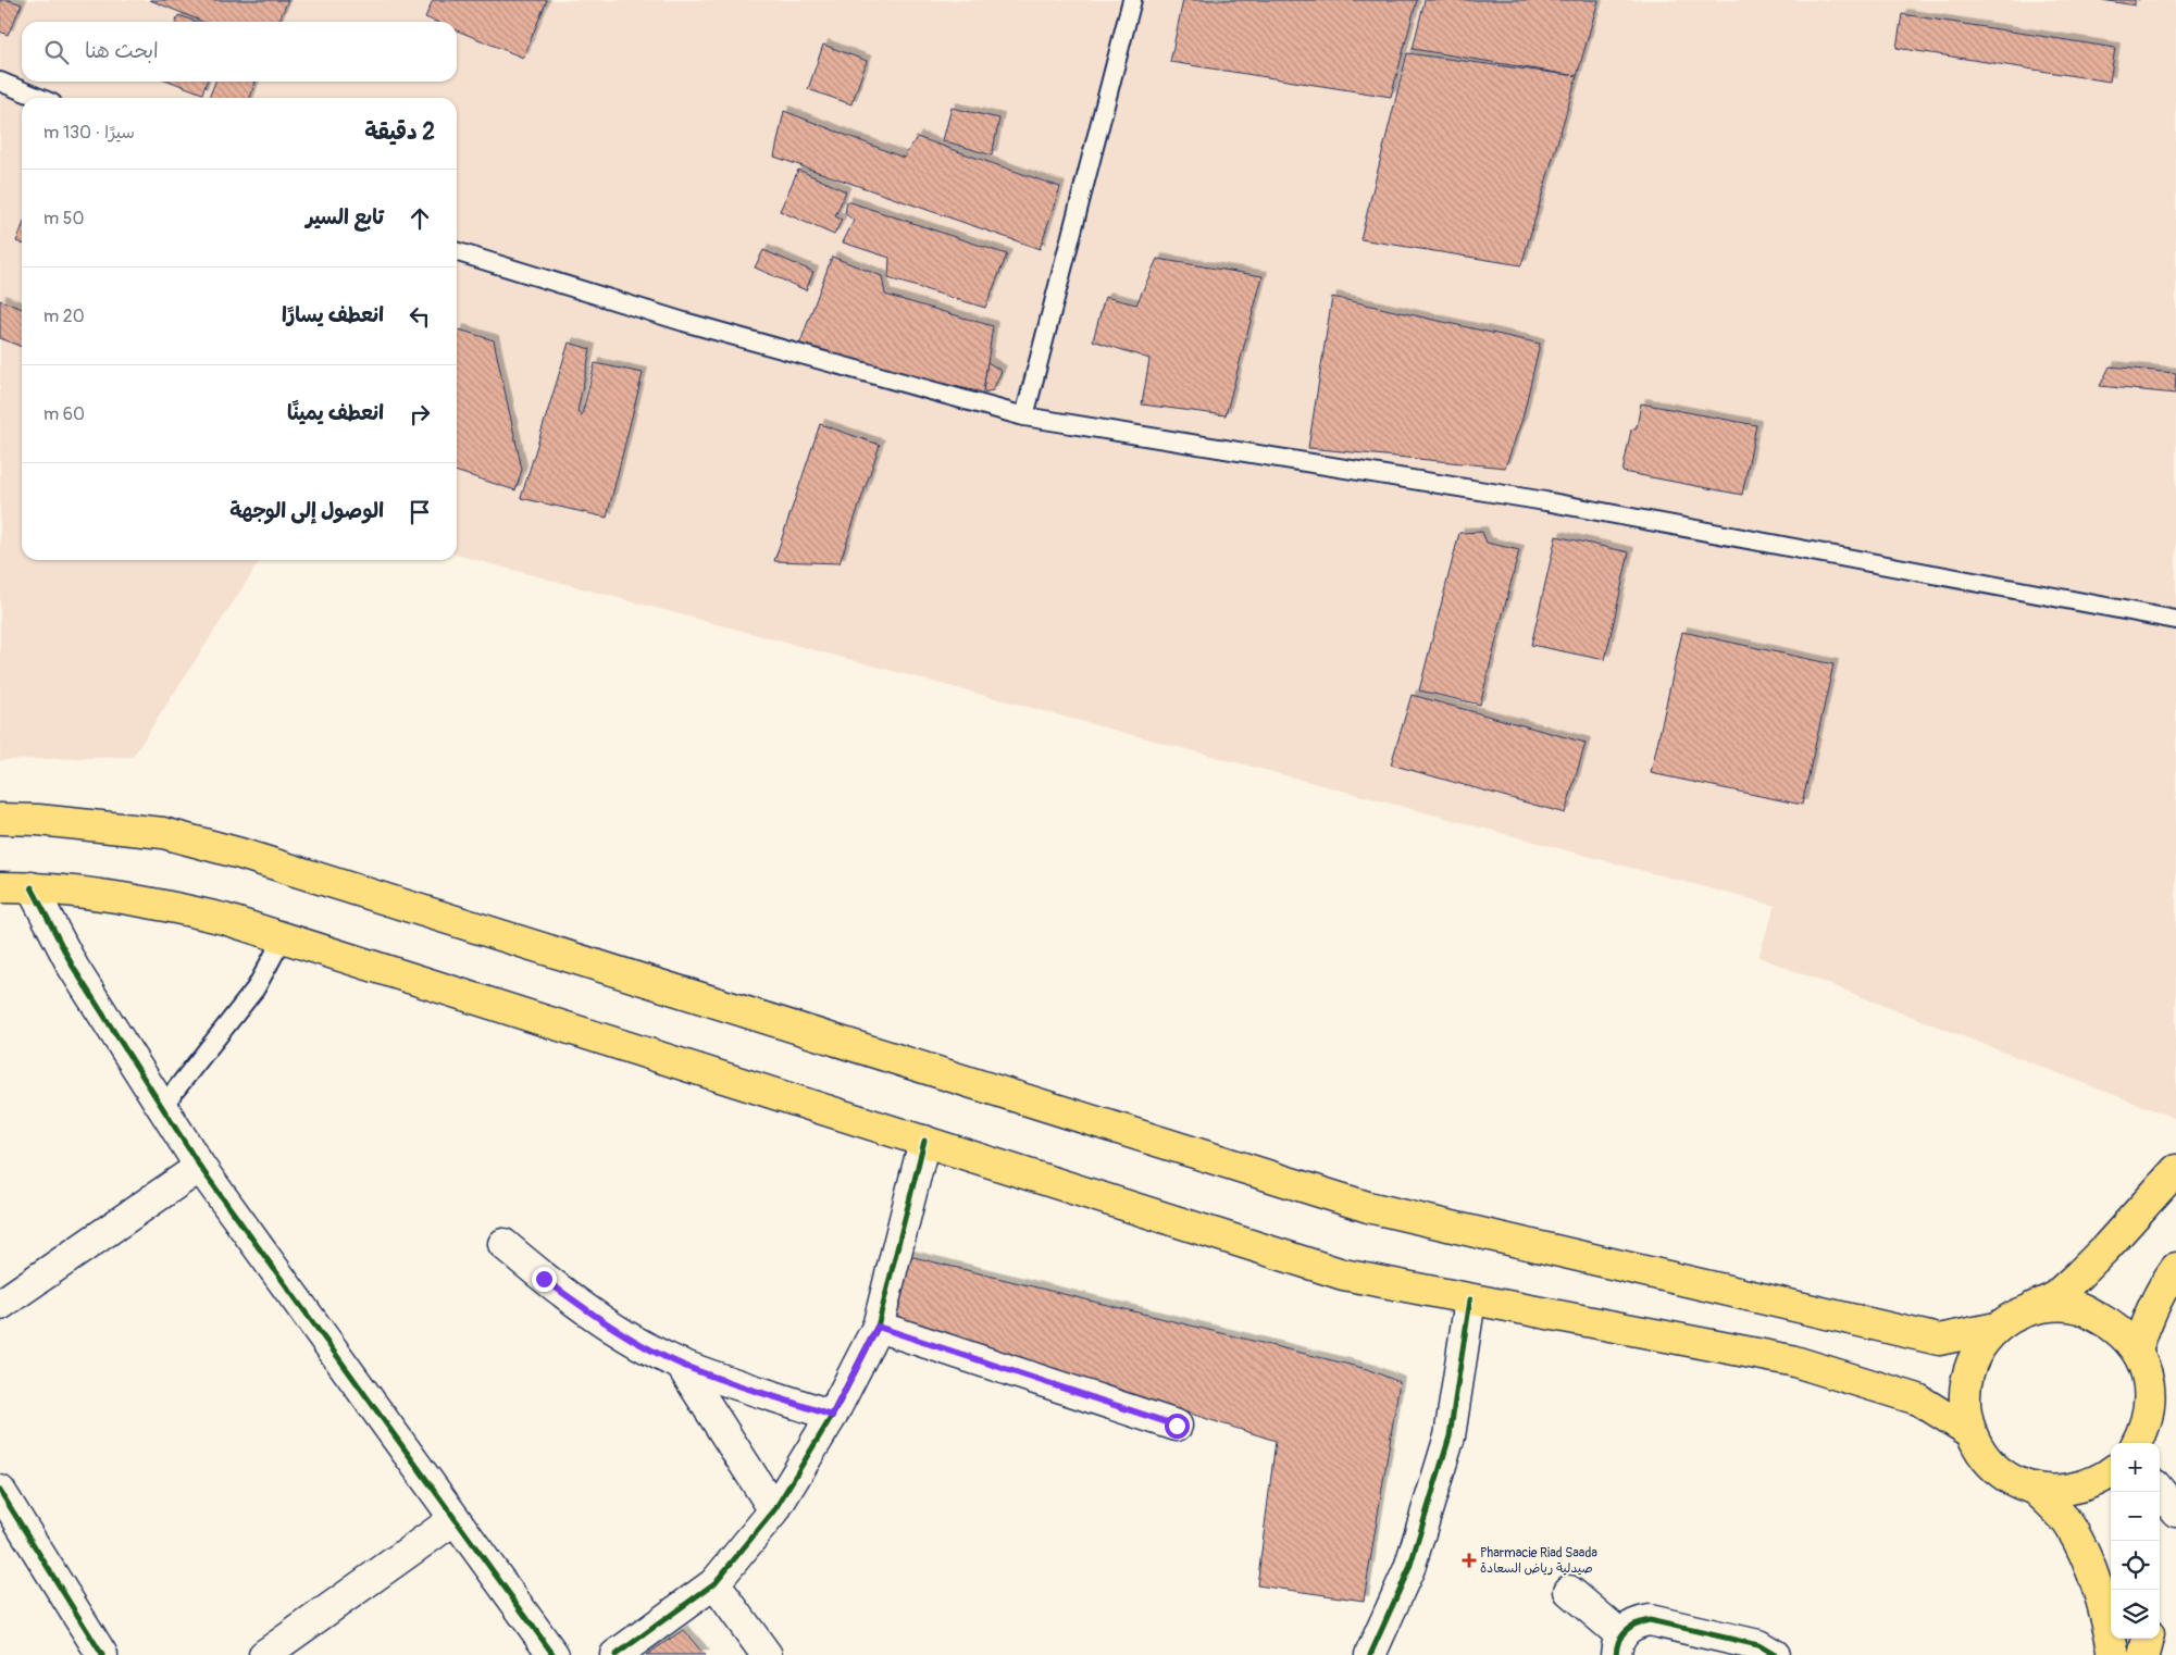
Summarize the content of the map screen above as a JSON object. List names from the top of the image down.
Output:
{
  "places": {
    "health": ["Pharmacie Riad Saada صيدلية رياض السعادة"]
  },
  "page": {
    "search": "ابحث هنا",
    "heading": ["2 دقيقة", "سيرًا · 130 m"],
    "list": [
      ["تابع السير", "50 m"],
      ["انعطف يسارًا", "20 m"],
      ["انعطف يمينًا", "60 m"],
      "الوصول إلى الوجهة"
    ],
    "map_buttons": ["+", "−"]
  }
}
